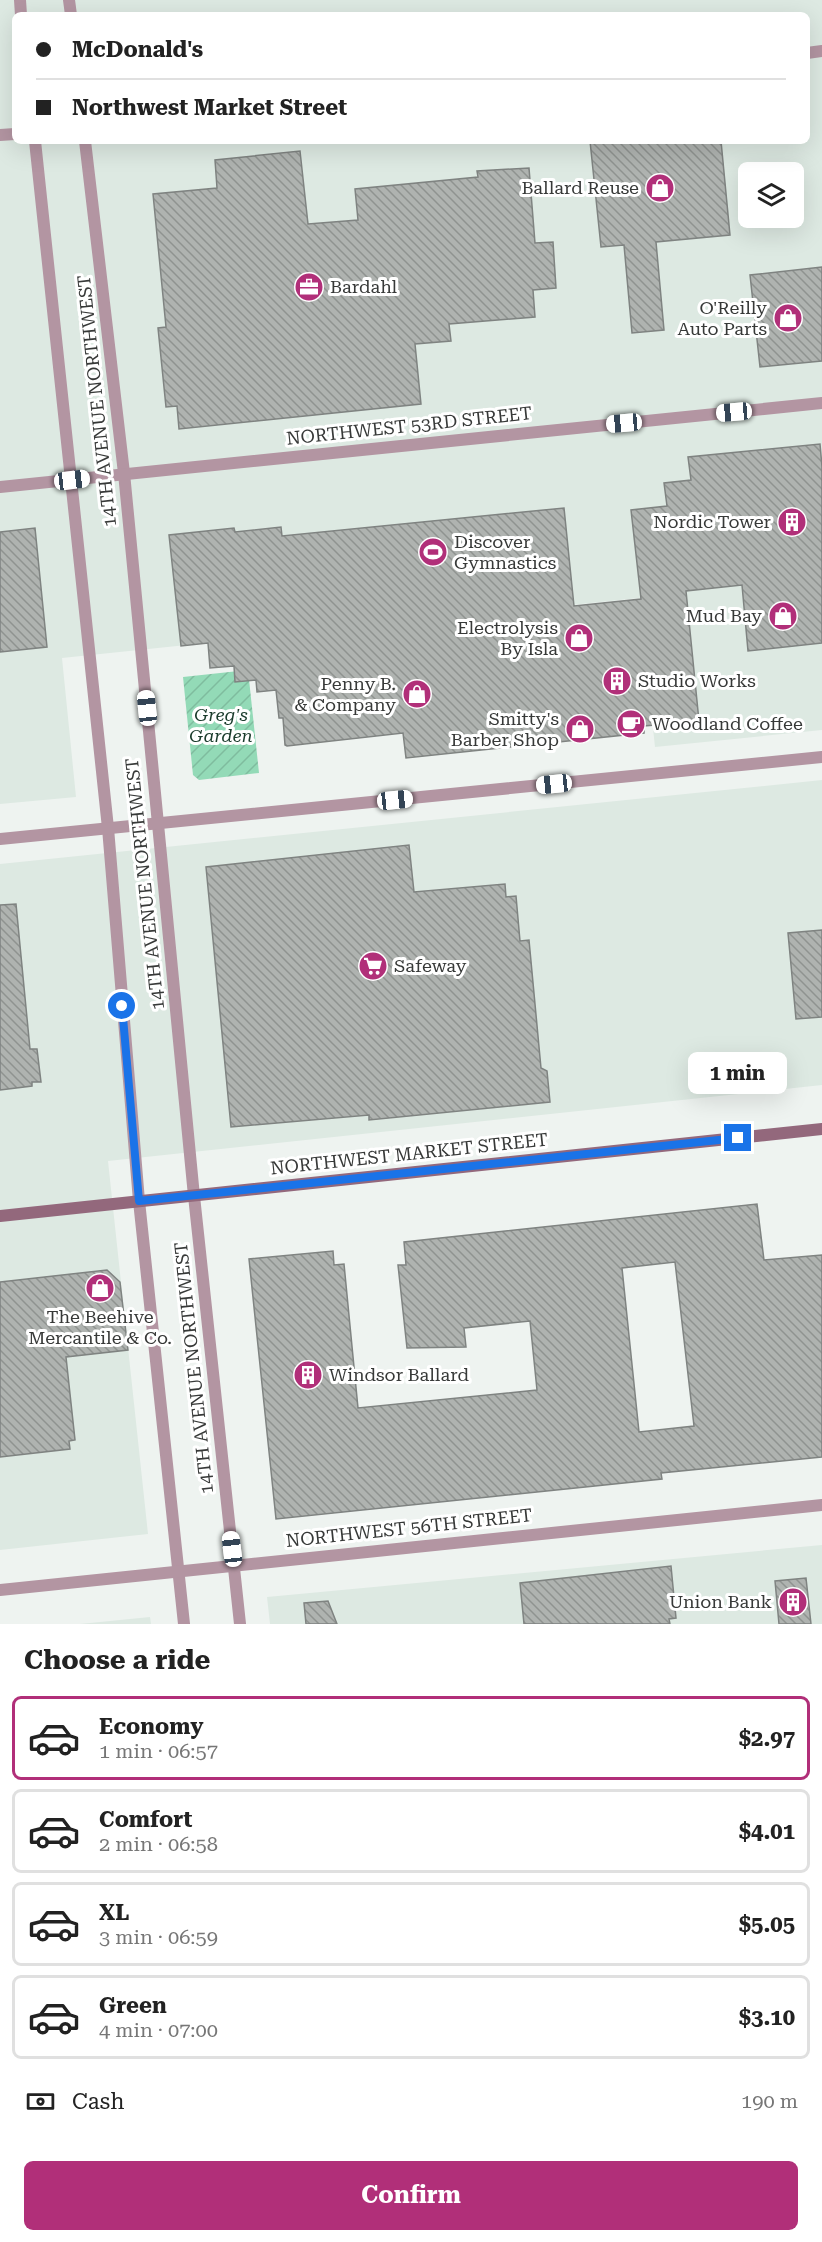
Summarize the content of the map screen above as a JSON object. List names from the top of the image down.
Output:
{
  "streets": {
    "main road": ["NORTHWEST MARKET STREET"],
    "street": ["14TH AVENUE NORTHWEST", "NORTHWEST 53RD STREET", "NORTHWEST 56TH STREET"]
  },
  "crossings": [
    ["14TH AVENUE NORTHWEST", "NORTHWEST 53RD STREET"],
    ["14TH AVENUE NORTHWEST", "NORTHWEST MARKET STREET"],
    ["14TH AVENUE NORTHWEST", "NORTHWEST 56TH STREET"]
  ],
  "parks": ["Greg's Garden"],
  "places": {
    "shop": [
      "Ballard Reuse",
      "O'Reilly Auto Parts",
      "Mud Bay",
      "Electrolysis By Isla",
      "Penny B. & Company",
      "Smitty's Barber Shop",
      "The Beehive Mercantile & Co."
    ],
    "office": ["Bardahl"],
    "building": [
      "Nordic Tower",
      "Studio Works",
      "Windsor Ballard",
      "Union Bank"
    ],
    "sports": ["Discover Gymnastics"],
    "cafe": ["Woodland Coffee"],
    "supermarket": ["Safeway"]
  },
  "page": {
    "banner": ["McDonald's", "Northwest Market Street"],
    "bubble": "1 min",
    "heading": "Choose a ride",
    "list": [
      {
        "name": "Economy",
        "note": "1 min · 06:57",
        "value": "$2.97"
      },
      {
        "name": "Comfort",
        "note": "2 min · 06:58",
        "value": "$4.01"
      },
      {
        "name": "XL",
        "note": "3 min · 06:59",
        "value": "$5.05"
      },
      {
        "name": "Green",
        "note": "4 min · 07:00",
        "value": "$3.10"
      }
    ],
    "pay": ["Cash", "190 m"],
    "buttons": "Confirm"
  }
}
